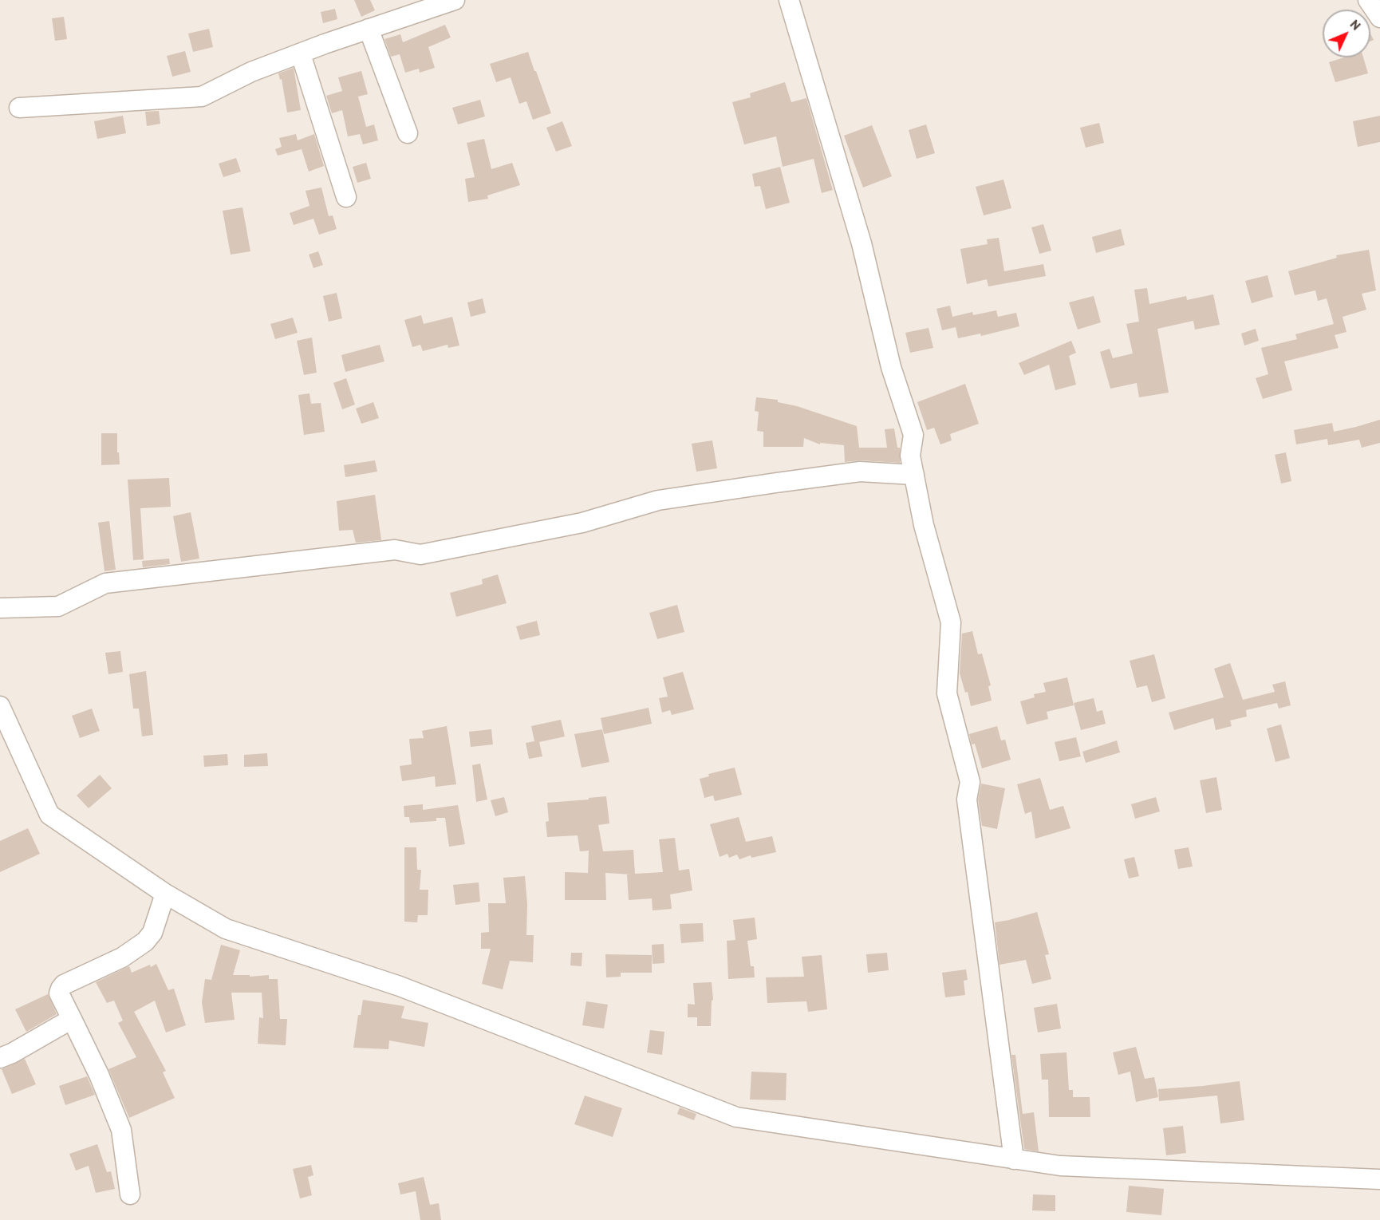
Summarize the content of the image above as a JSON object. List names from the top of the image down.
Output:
{
  "north": "top right"
}
